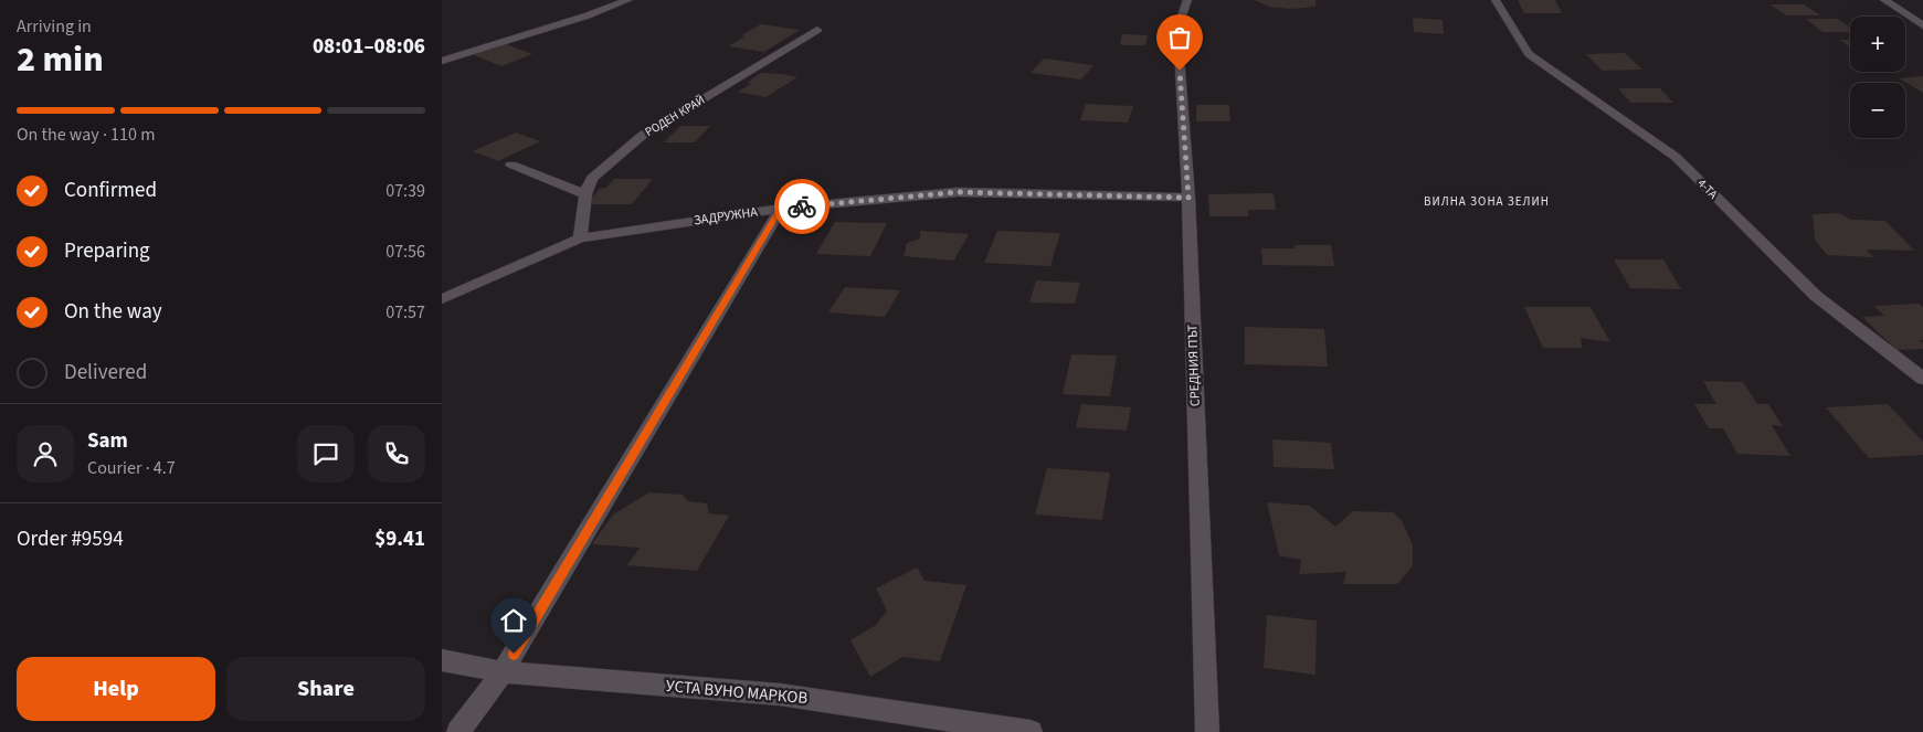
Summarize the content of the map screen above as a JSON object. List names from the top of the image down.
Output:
{
  "streets": {
    "street": [
      "РОДЕН КРАЙ",
      "4-ТА",
      "ЗАДРУЖНА",
      "СРЕДНИЯ ПЪТ",
      "УСТА ВУНО МАРКОВ"
    ]
  },
  "crossings": [
    ["РОДЕН КРАЙ", "ЗАДРУЖНА"],
    ["ЗАДРУЖНА", "СРЕДНИЯ ПЪТ"]
  ],
  "districts": ["ВИЛНА ЗОНА ЗЕЛИН"],
  "page": {
    "heading": ["2 min", "Arriving in", "08:01–08:06"],
    "panel": [
      "Sam",
      "Courier · 4.7",
      "Order #9594",
      "$9.41"
    ],
    "map_buttons": ["+", "−"],
    "bar": "On the way · 110 m",
    "list": [
      ["Confirmed", "07:39"],
      ["Preparing", "07:56"],
      ["On the way", "07:57"],
      "Delivered"
    ],
    "buttons": ["Help", "Share"]
  }
}
